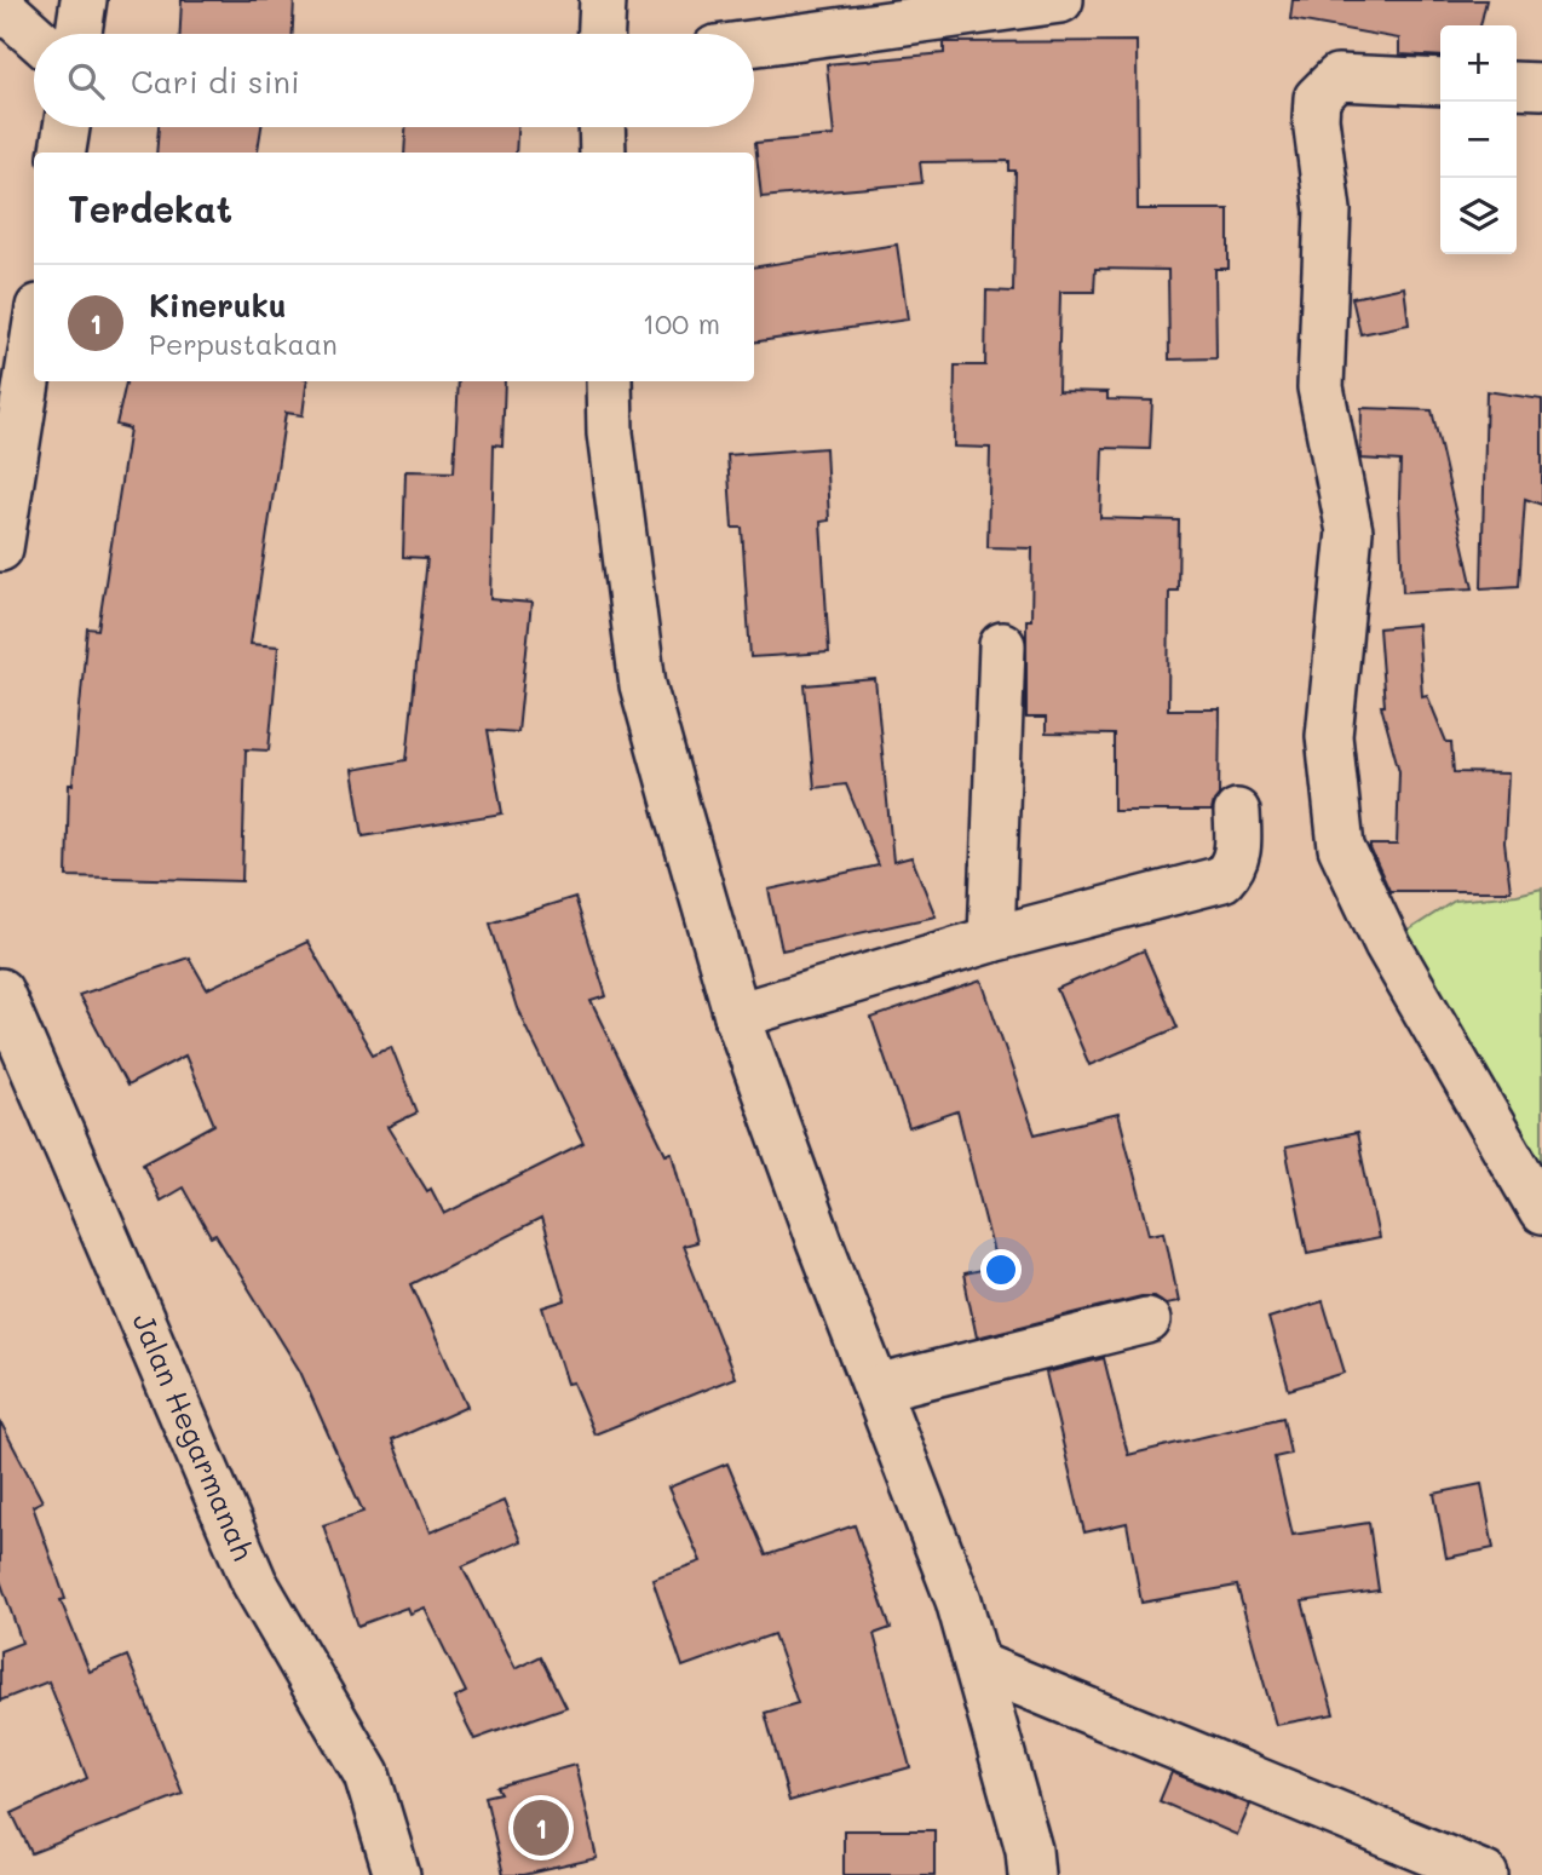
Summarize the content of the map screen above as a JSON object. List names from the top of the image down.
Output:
{
  "streets": {
    "street": ["Jalan Hegarmanah"]
  },
  "page": {
    "map_buttons": ["+", "−"],
    "search": "Cari di sini",
    "heading": "Terdekat",
    "list": [
      {
        "mark": "1",
        "name": "Kineruku",
        "note": "Perpustakaan",
        "value": "100 m"
      }
    ],
    "pins": "1"
  }
}
